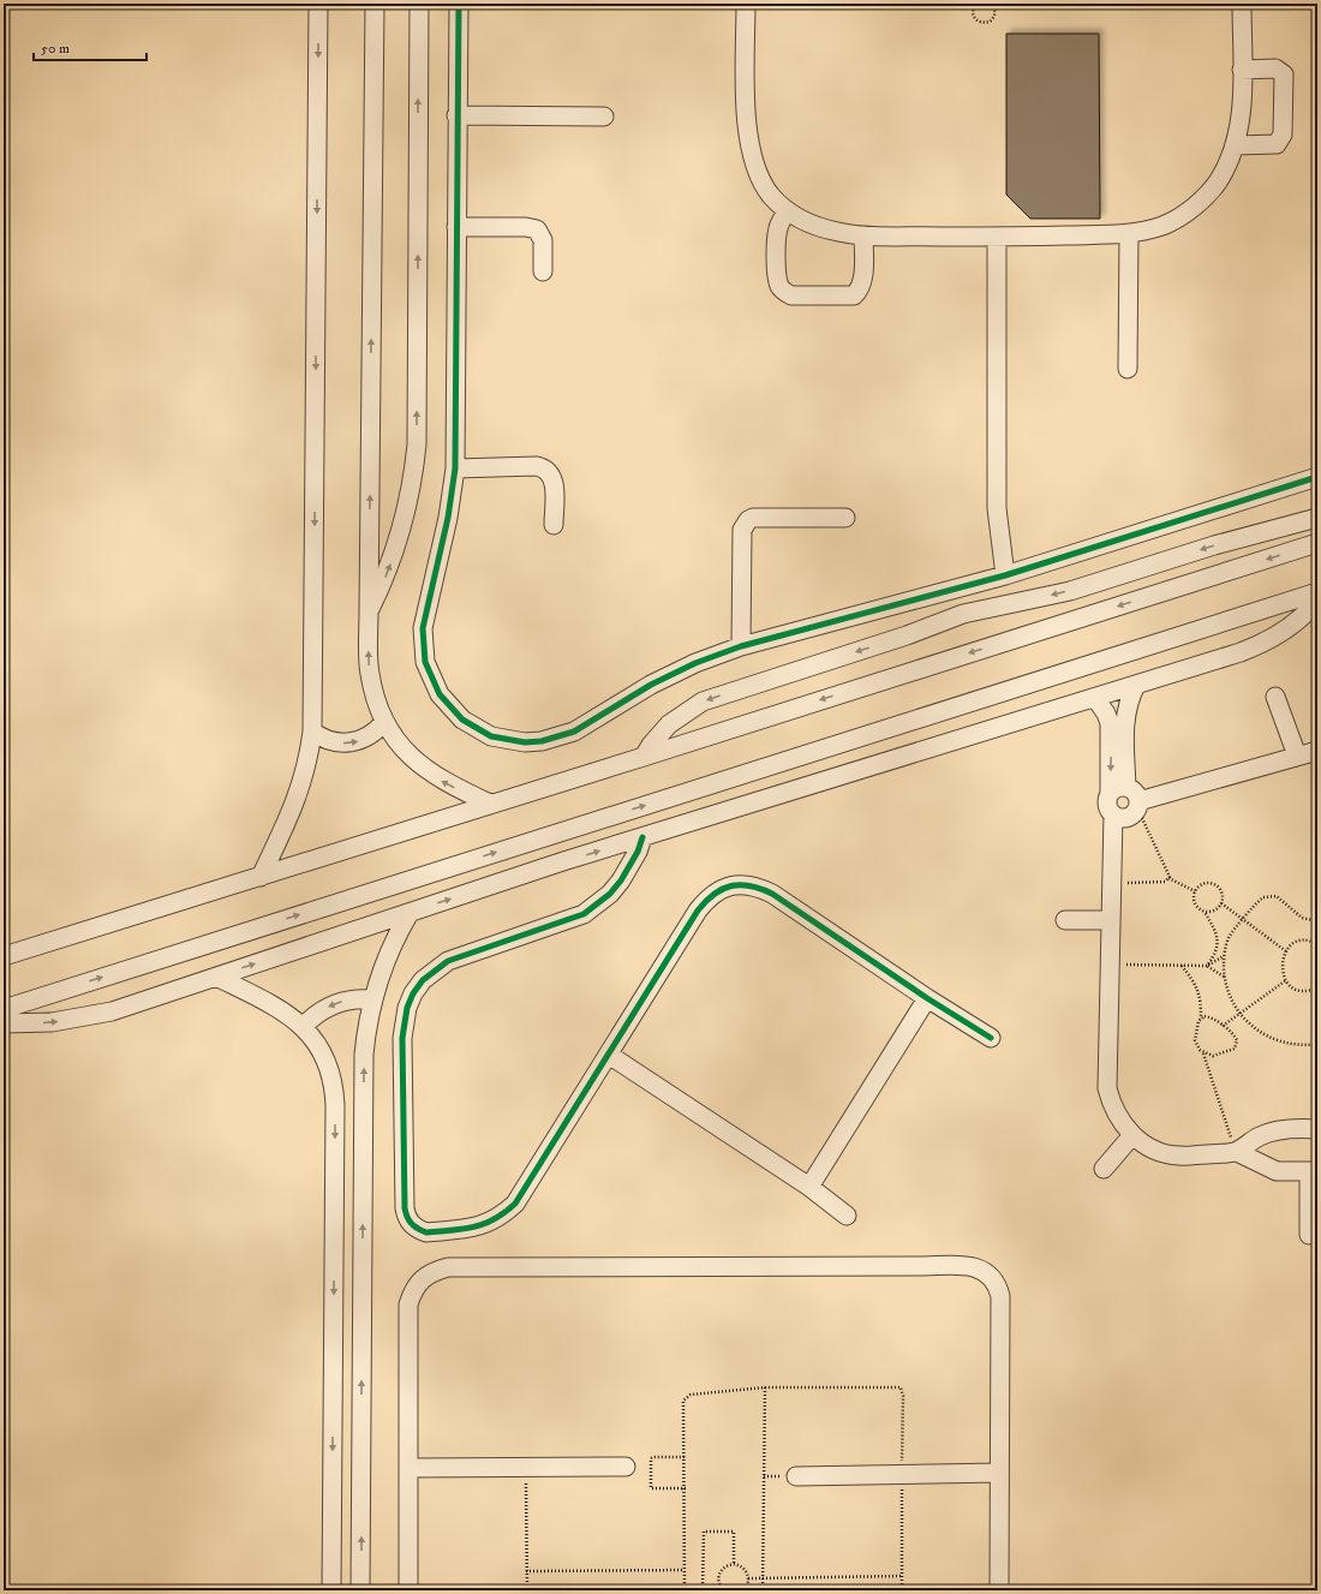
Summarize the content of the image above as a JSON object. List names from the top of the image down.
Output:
{
  "scale_bar": "50 m"
}
